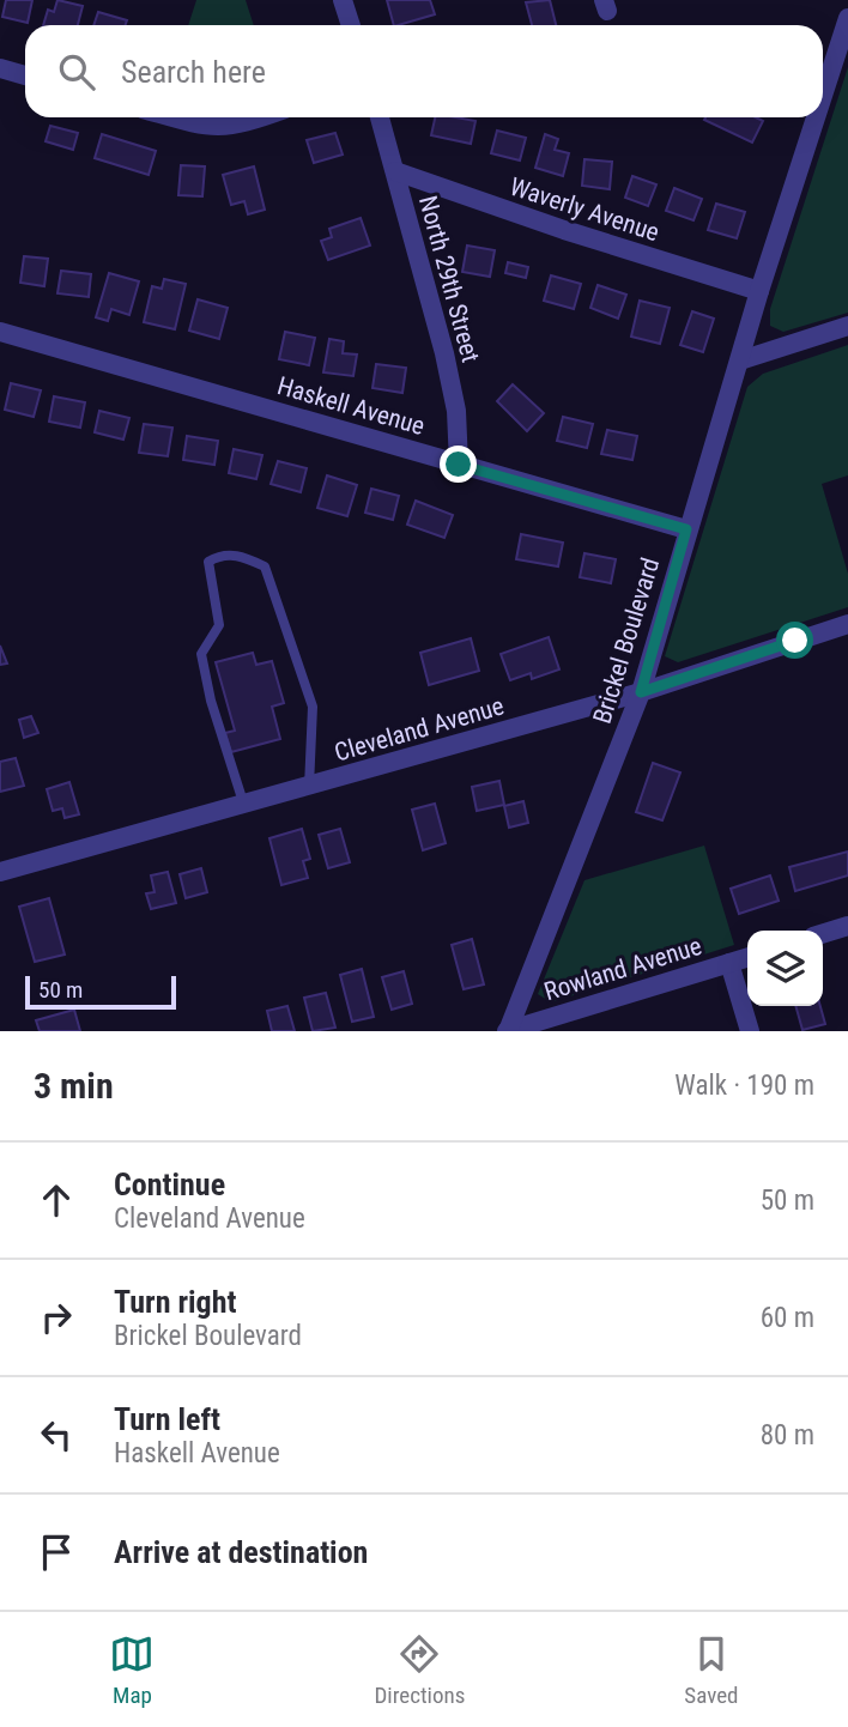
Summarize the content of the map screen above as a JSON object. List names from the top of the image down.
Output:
{
  "streets": {
    "street": [
      "Waverly Avenue",
      "North 29th Street",
      "Haskell Avenue",
      "Brickel Boulevard",
      "Cleveland Avenue",
      "Rowland Avenue"
    ]
  },
  "crossings": [
    ["Waverly Avenue", "North 29th Street"],
    ["Waverly Avenue", "Brickel Boulevard"],
    ["North 29th Street", "Haskell Avenue"],
    ["Haskell Avenue", "Brickel Boulevard"],
    ["Brickel Boulevard", "Cleveland Avenue"],
    ["Brickel Boulevard", "Rowland Avenue"]
  ],
  "scale_bar": "50 m",
  "page": {
    "search": "Search here",
    "scale": "50 m",
    "heading": ["3 min", "Walk · 190 m"],
    "list": [
      ["Continue", "Cleveland Avenue", "50 m"],
      ["Turn right", "Brickel Boulevard", "60 m"],
      ["Turn left", "Haskell Avenue", "80 m"],
      "Arrive at destination"
    ],
    "nav": ["Map", "Directions", "Saved"]
  }
}
